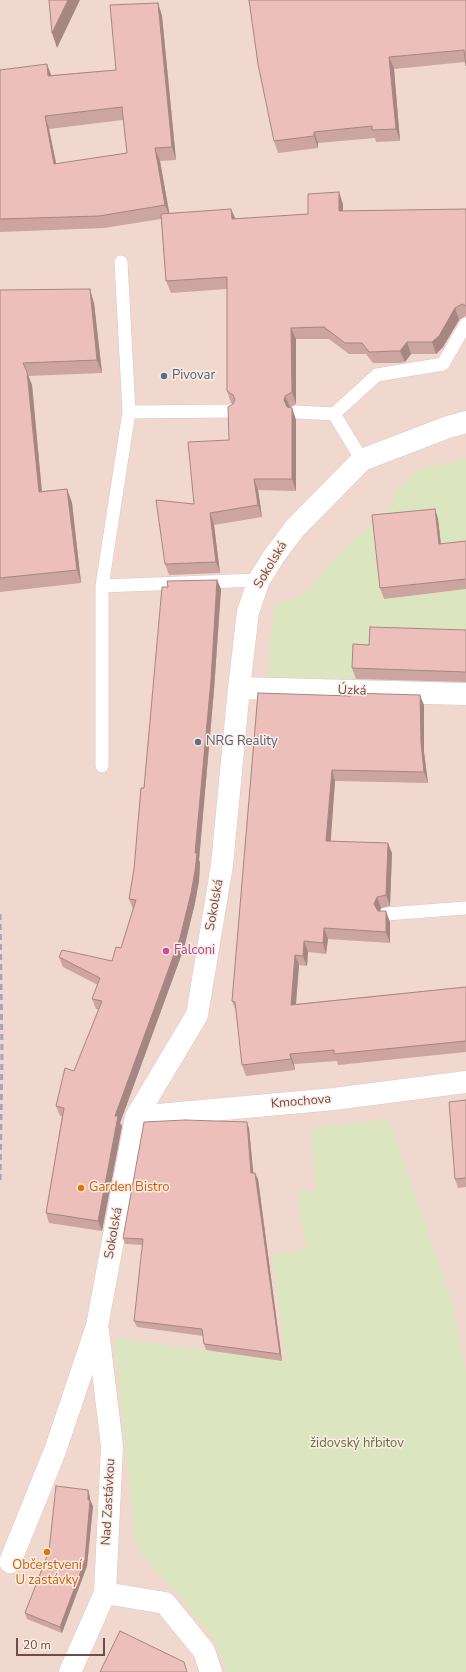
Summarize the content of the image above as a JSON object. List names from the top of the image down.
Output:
{
  "streets": {
    "street": [
      "Sokolská",
      "Úzká",
      "Kmochova",
      "Nad Zastávkou"
    ]
  },
  "crossings": [
    ["Sokolská", "Úzká"],
    ["Sokolská", "Kmochova"],
    ["Sokolská", "Nad Zastávkou"]
  ],
  "parks": ["židovský hřbitov"],
  "places": [
    "Pivovar",
    "NRG Reality",
    "Falconi",
    "Garden Bistro",
    "Občerstvení U zastávky"
  ],
  "scale_bar": "20 m"
}
